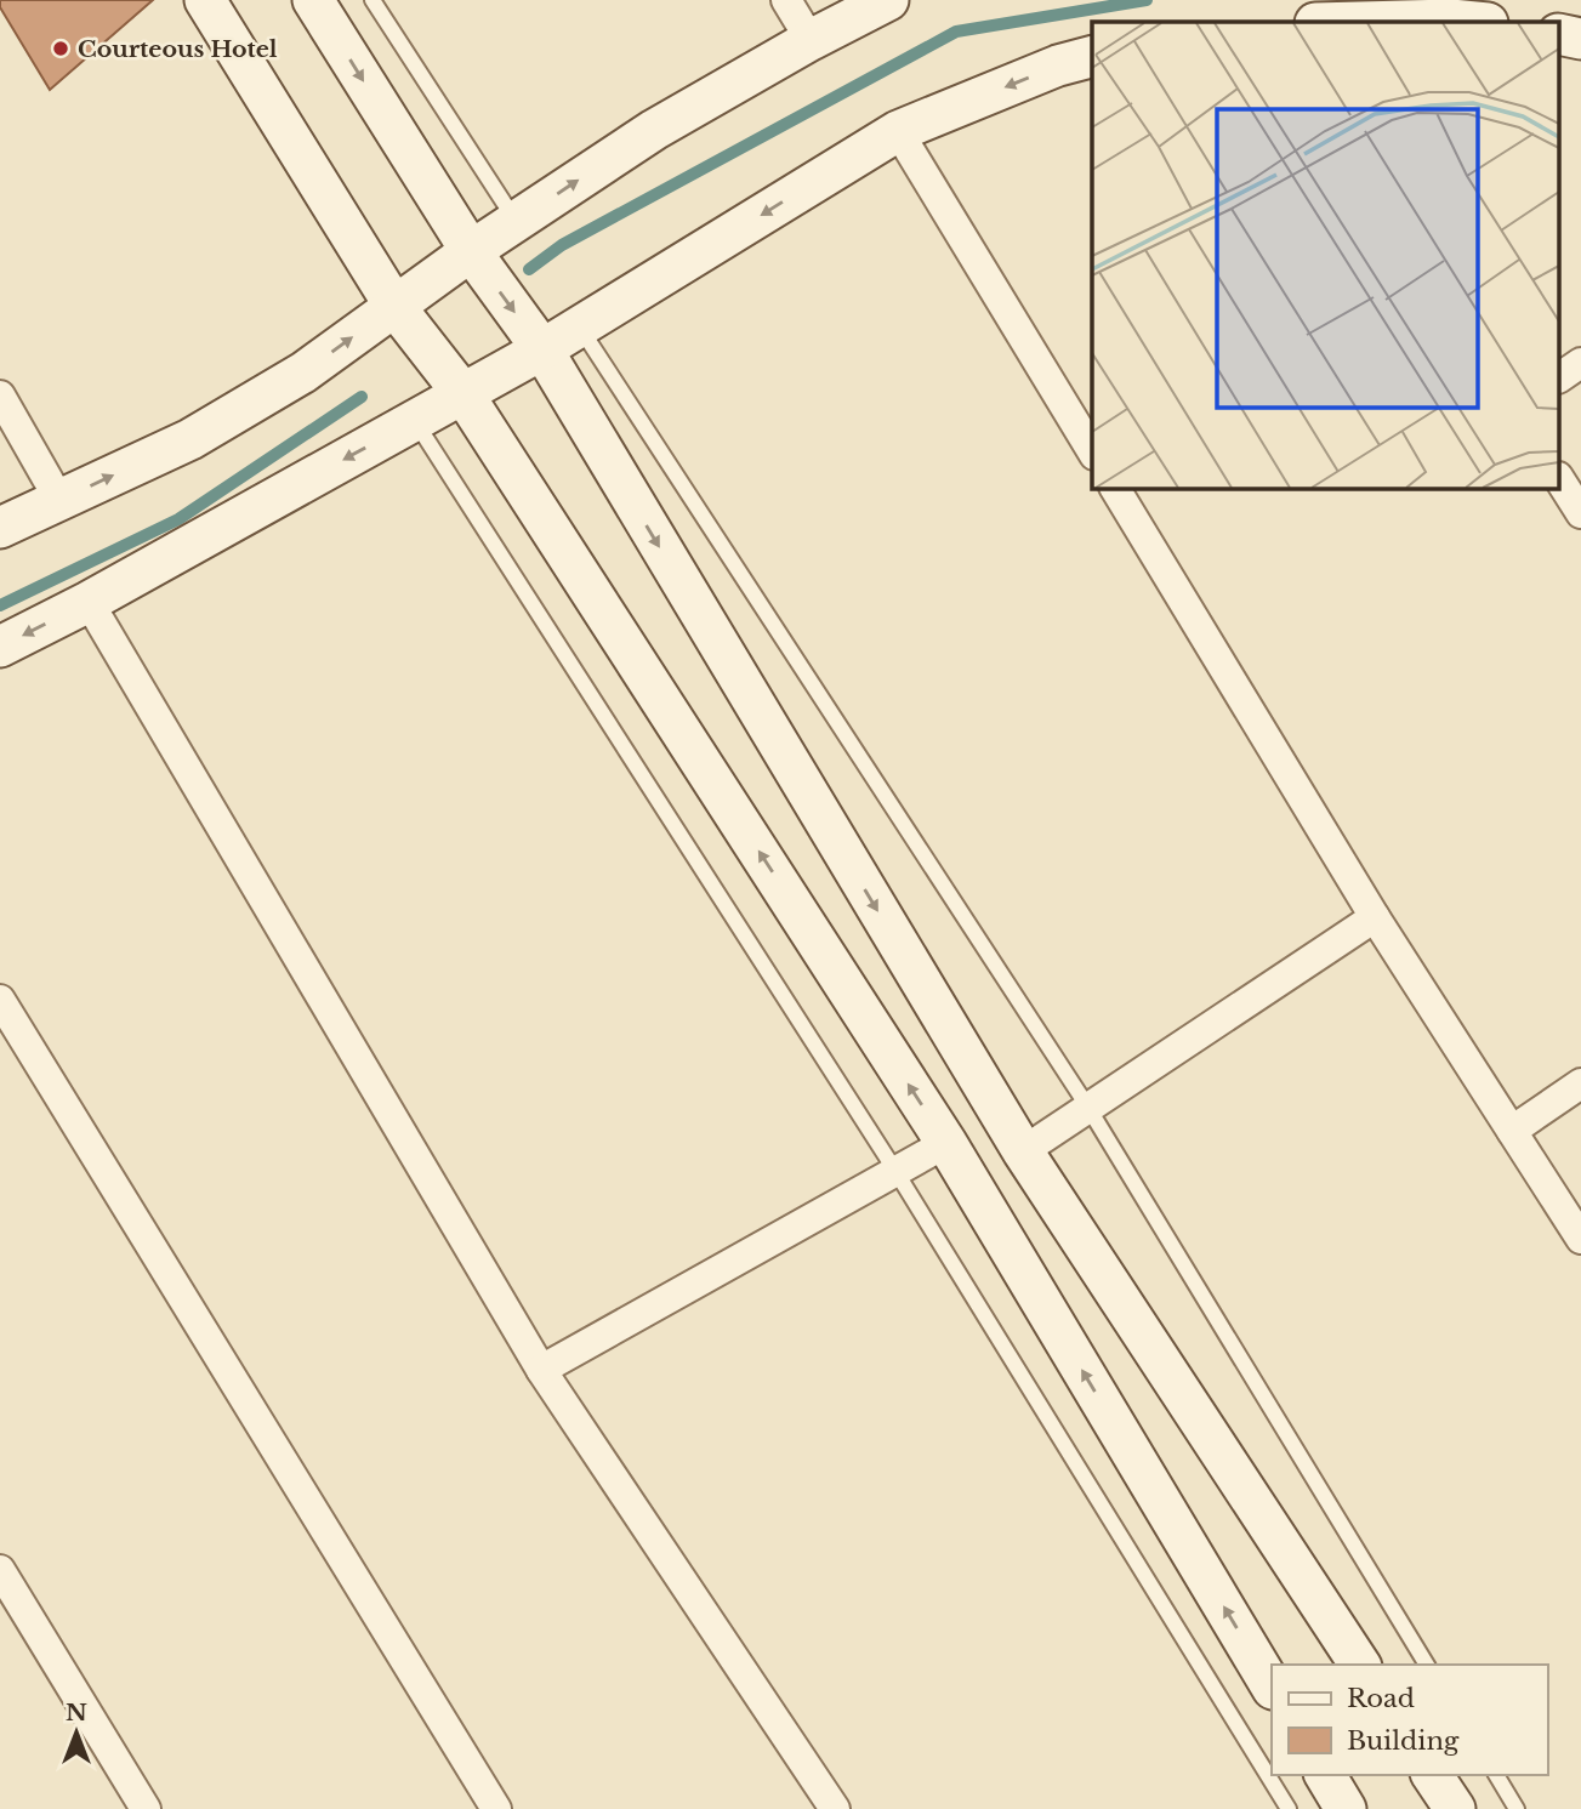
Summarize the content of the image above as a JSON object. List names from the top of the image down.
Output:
{
  "places": ["Courteous Hotel"],
  "legend": ["Road", "Building"],
  "north": "top"
}
